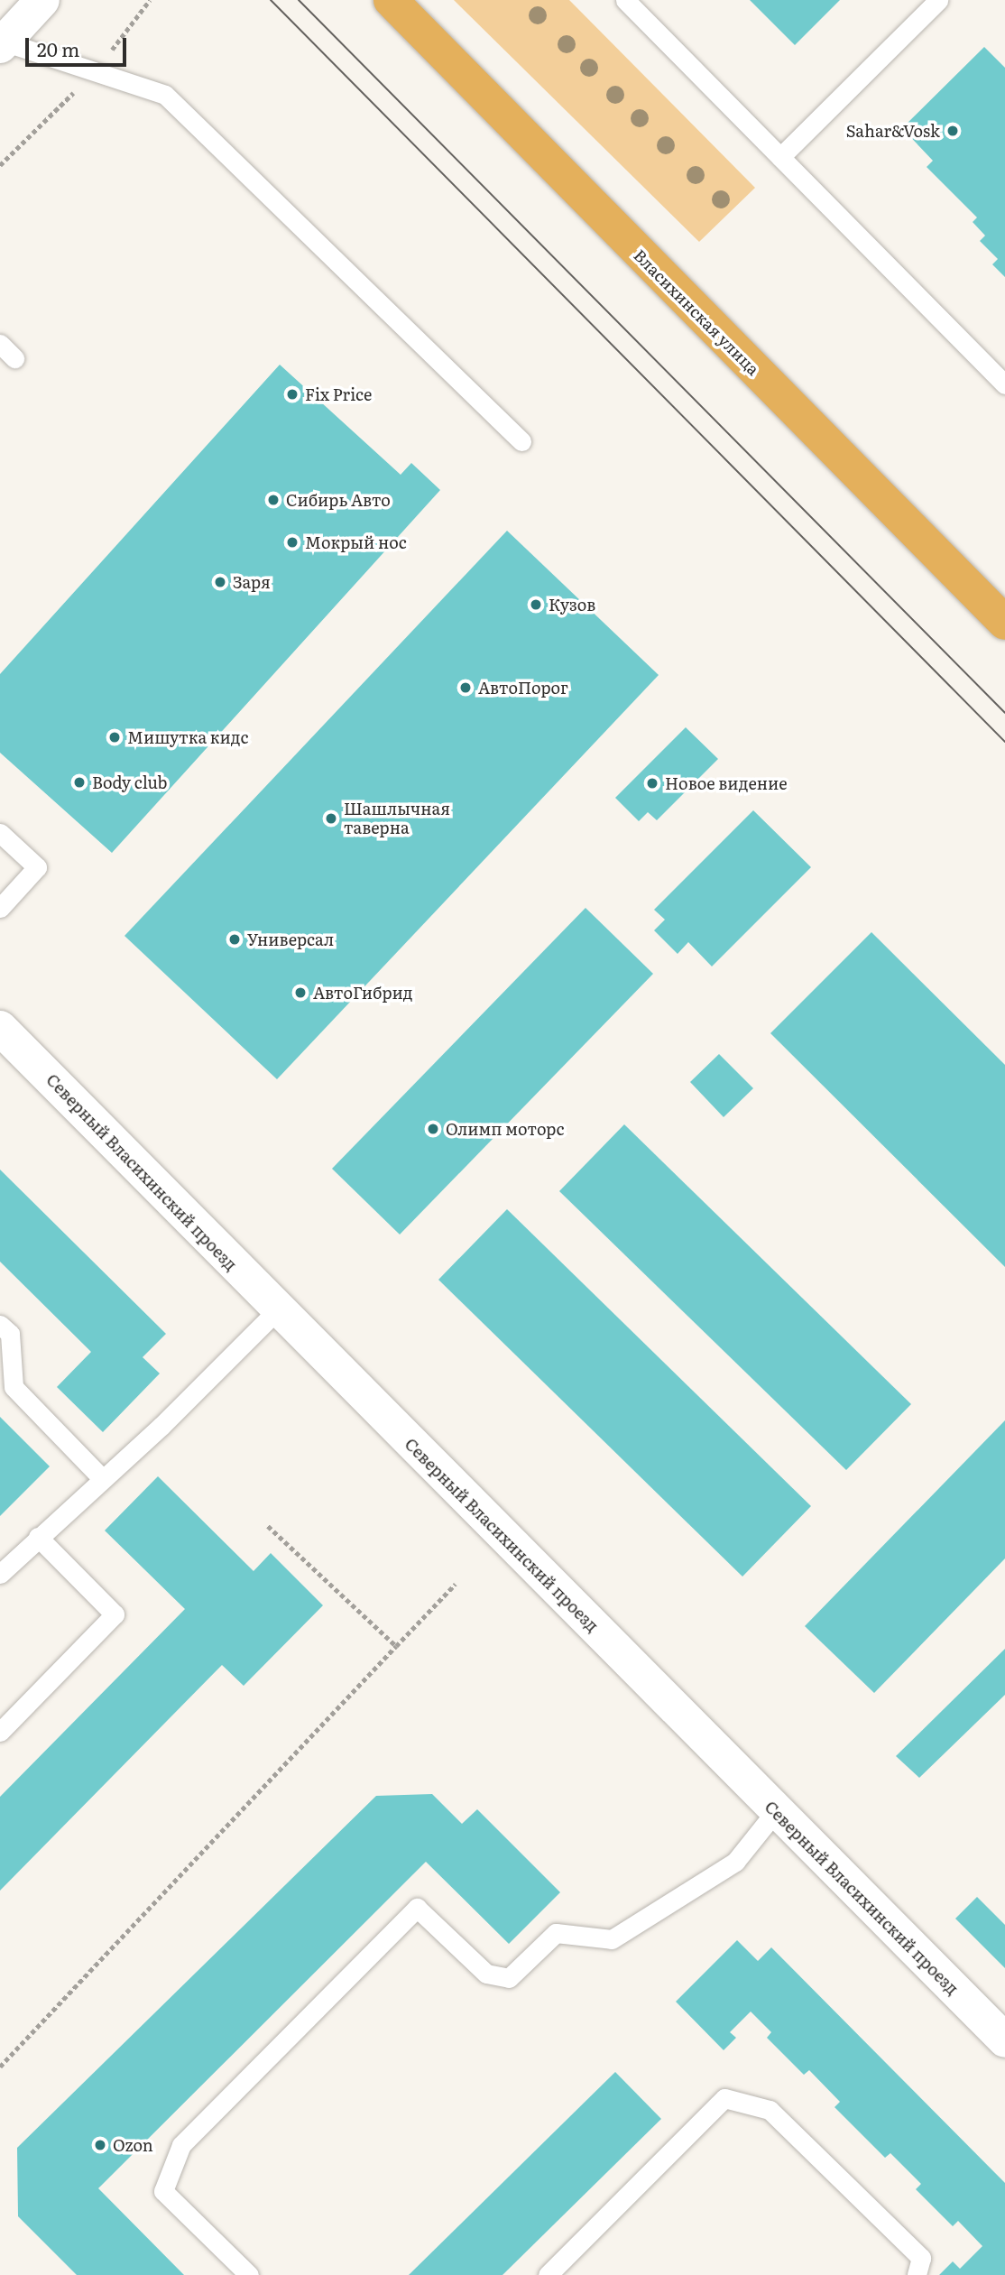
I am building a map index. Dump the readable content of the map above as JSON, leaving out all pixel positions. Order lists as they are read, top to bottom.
{
  "streets": {
    "highway": ["Власихинская улица"],
    "street": ["Северный Власихинский проезд"]
  },
  "places": [
    "Sahar&Vosk",
    "Fix Price",
    "Сибирь Авто",
    "Мокрый нос",
    "Заря",
    "Кузов",
    "АвтоПорог",
    "Мишутка кидс",
    "Body club",
    "Новое видение",
    "Шашлычная таверна",
    "Универсал",
    "АвтоГибрид",
    "Олимп моторс",
    "Ozon"
  ],
  "scale_bar": "20 m"
}
